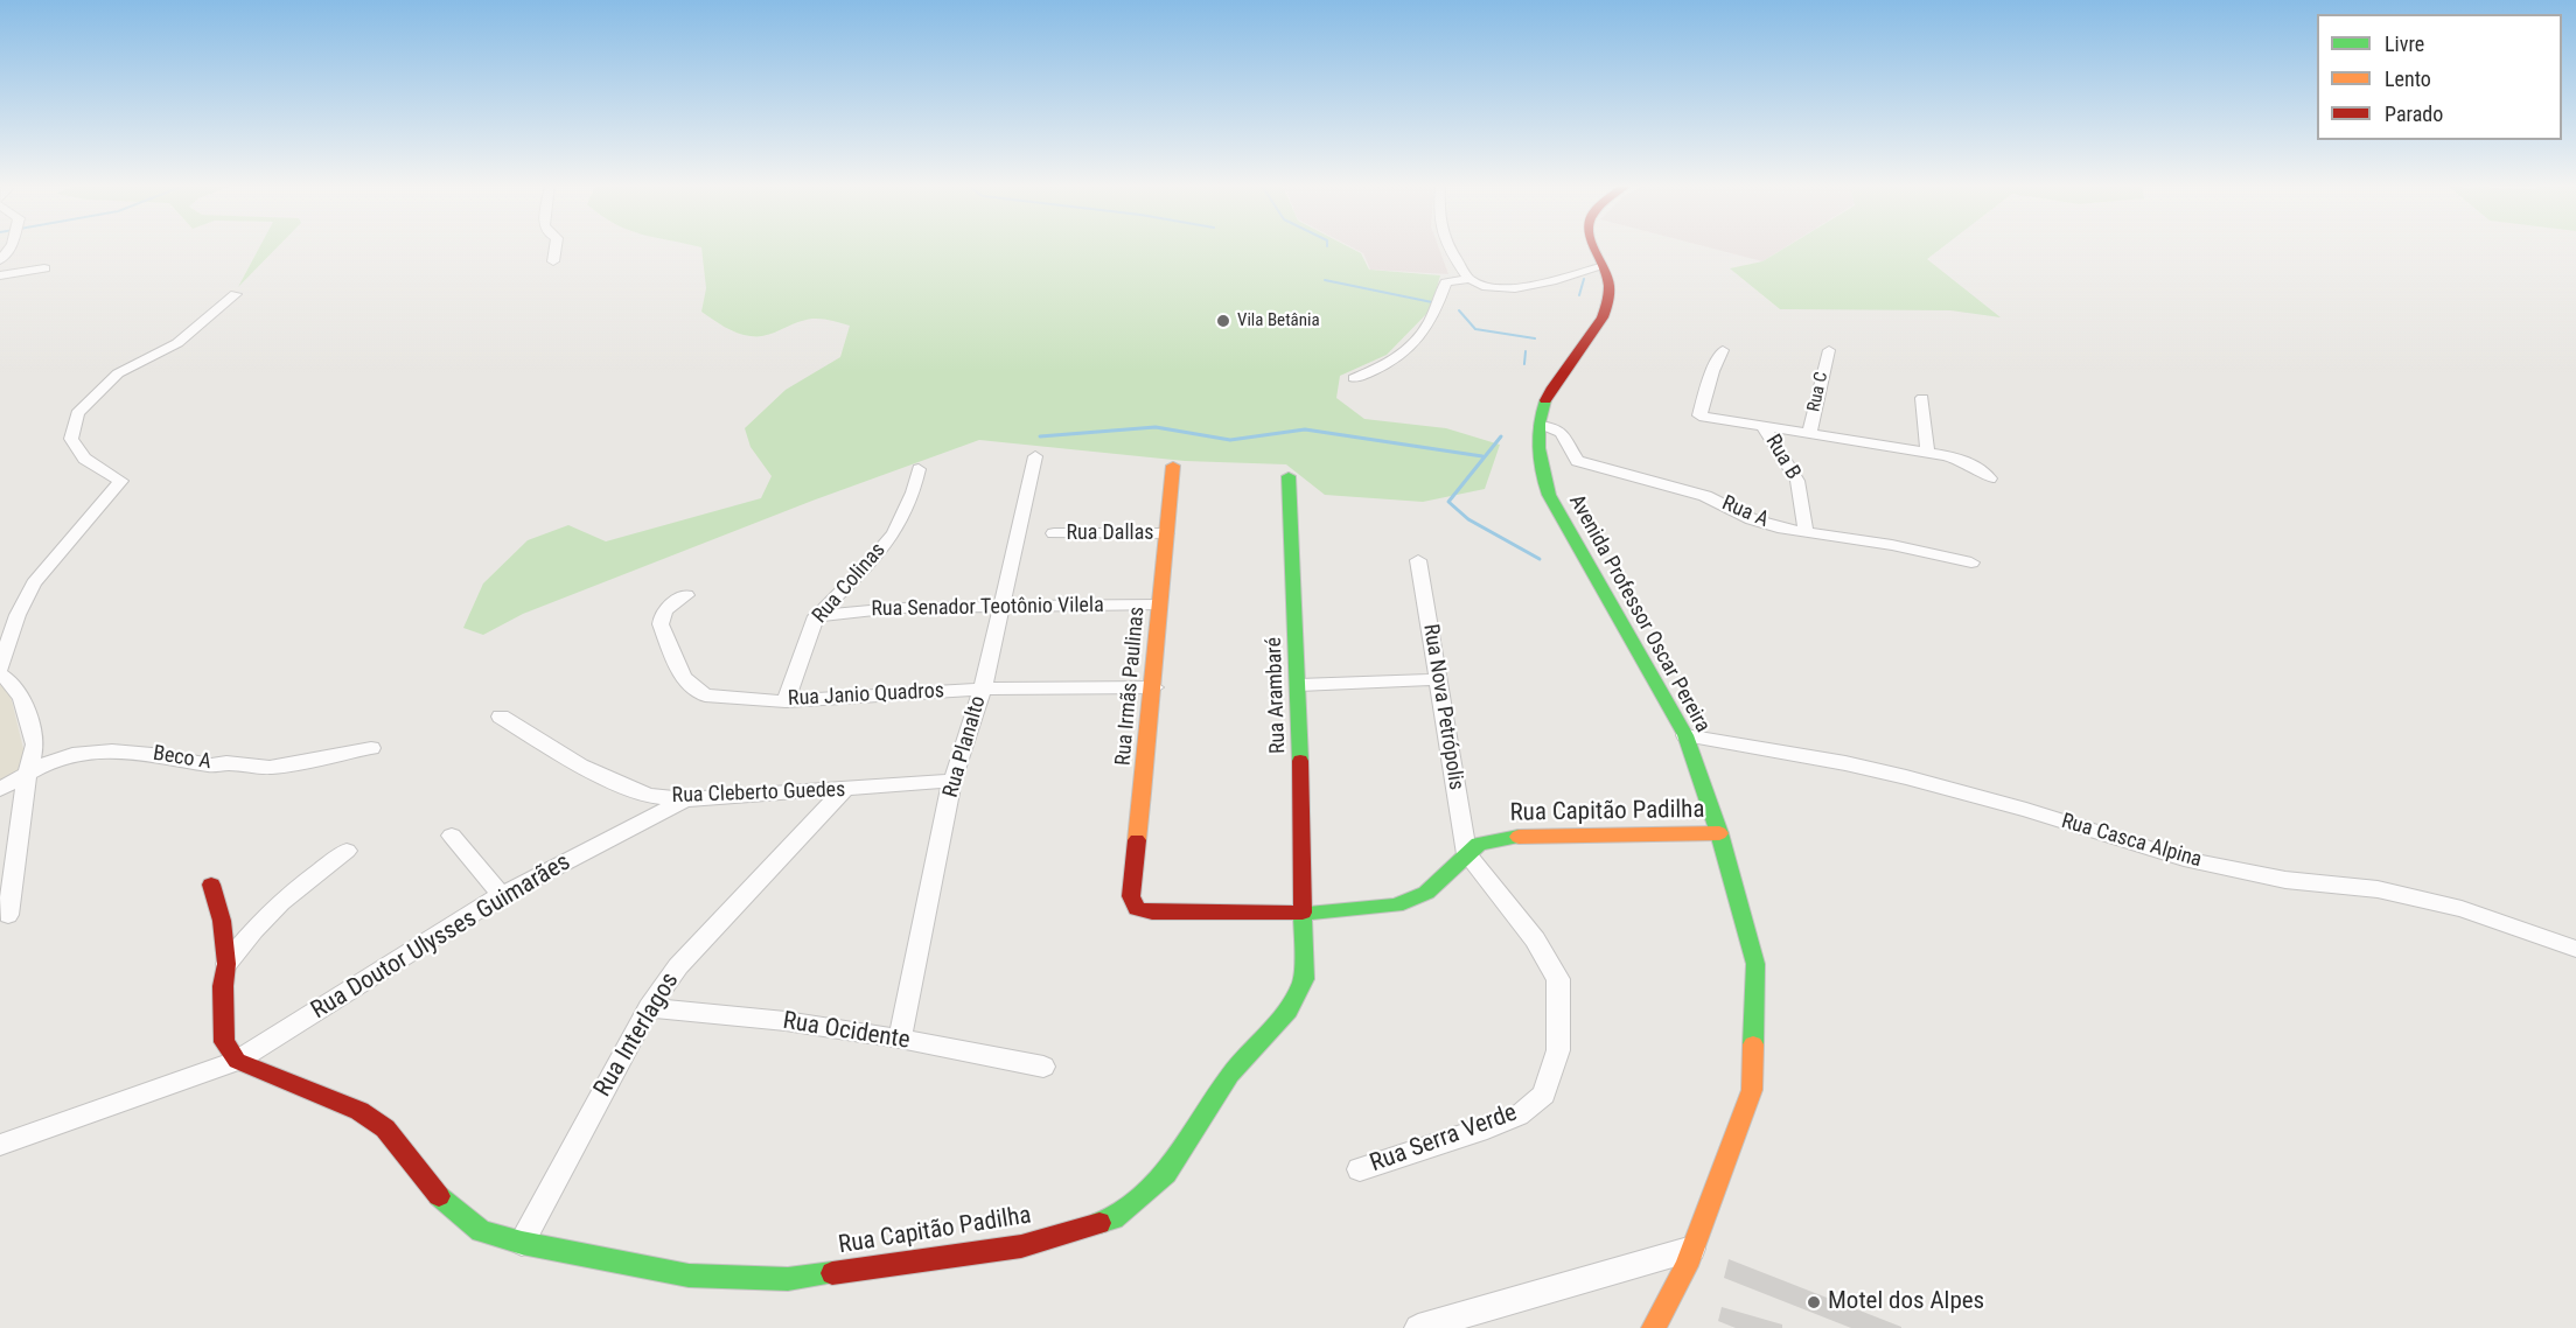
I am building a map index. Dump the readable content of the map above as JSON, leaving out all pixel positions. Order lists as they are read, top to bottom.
{
  "streets": {
    "street": [
      "Rua C",
      "Rua B",
      "Rua A",
      "Rua Dallas",
      "Rua Colinas",
      "Rua Senador Teotônio Vilela",
      "Avenida Professor Oscar Pereira",
      "Rua Irmãs Paulinas",
      "Rua Janio Quadros",
      "Rua Arambaré",
      "Rua Nova Petrópolis",
      "Rua Planalto",
      "Beco A",
      "Rua Cleberto Guedes",
      "Rua Capitão Padilha",
      "Rua Casca Alpina",
      "Rua Doutor Ulysses Guimarães",
      "Rua Ocidente",
      "Rua Interlagos",
      "Rua Serra Verde"
    ]
  },
  "crossings": [
    ["Rua B", "Rua A"],
    ["Rua A", "Avenida Professor Oscar Pereira"],
    ["Rua Dallas", "Rua Irmãs Paulinas"],
    ["Rua Colinas", "Rua Senador Teotônio Vilela"],
    ["Rua Colinas", "Rua Janio Quadros"],
    ["Rua Senador Teotônio Vilela", "Rua Irmãs Paulinas"],
    ["Rua Senador Teotônio Vilela", "Rua Planalto"],
    ["Avenida Professor Oscar Pereira", "Rua Capitão Padilha"],
    ["Avenida Professor Oscar Pereira", "Rua Casca Alpina"],
    ["Rua Irmãs Paulinas", "Rua Janio Quadros"],
    ["Rua Irmãs Paulinas", "Rua Arambaré"],
    ["Rua Irmãs Paulinas", "Rua Capitão Padilha"],
    ["Rua Janio Quadros", "Rua Planalto"],
    ["Rua Arambaré", "Rua Capitão Padilha"],
    ["Rua Nova Petrópolis", "Rua Capitão Padilha"],
    ["Rua Nova Petrópolis", "Rua Serra Verde"],
    ["Rua Planalto", "Rua Cleberto Guedes"],
    ["Rua Planalto", "Rua Ocidente"],
    ["Rua Cleberto Guedes", "Rua Doutor Ulysses Guimarães"],
    ["Rua Cleberto Guedes", "Rua Interlagos"],
    ["Rua Capitão Padilha", "Rua Doutor Ulysses Guimarães"],
    ["Rua Capitão Padilha", "Rua Interlagos"],
    ["Rua Capitão Padilha", "Rua Serra Verde"],
    ["Rua Ocidente", "Rua Interlagos"]
  ],
  "places": ["Vila Betânia", "Motel dos Alpes"],
  "legend": ["Livre", "Lento", "Parado"]
}
